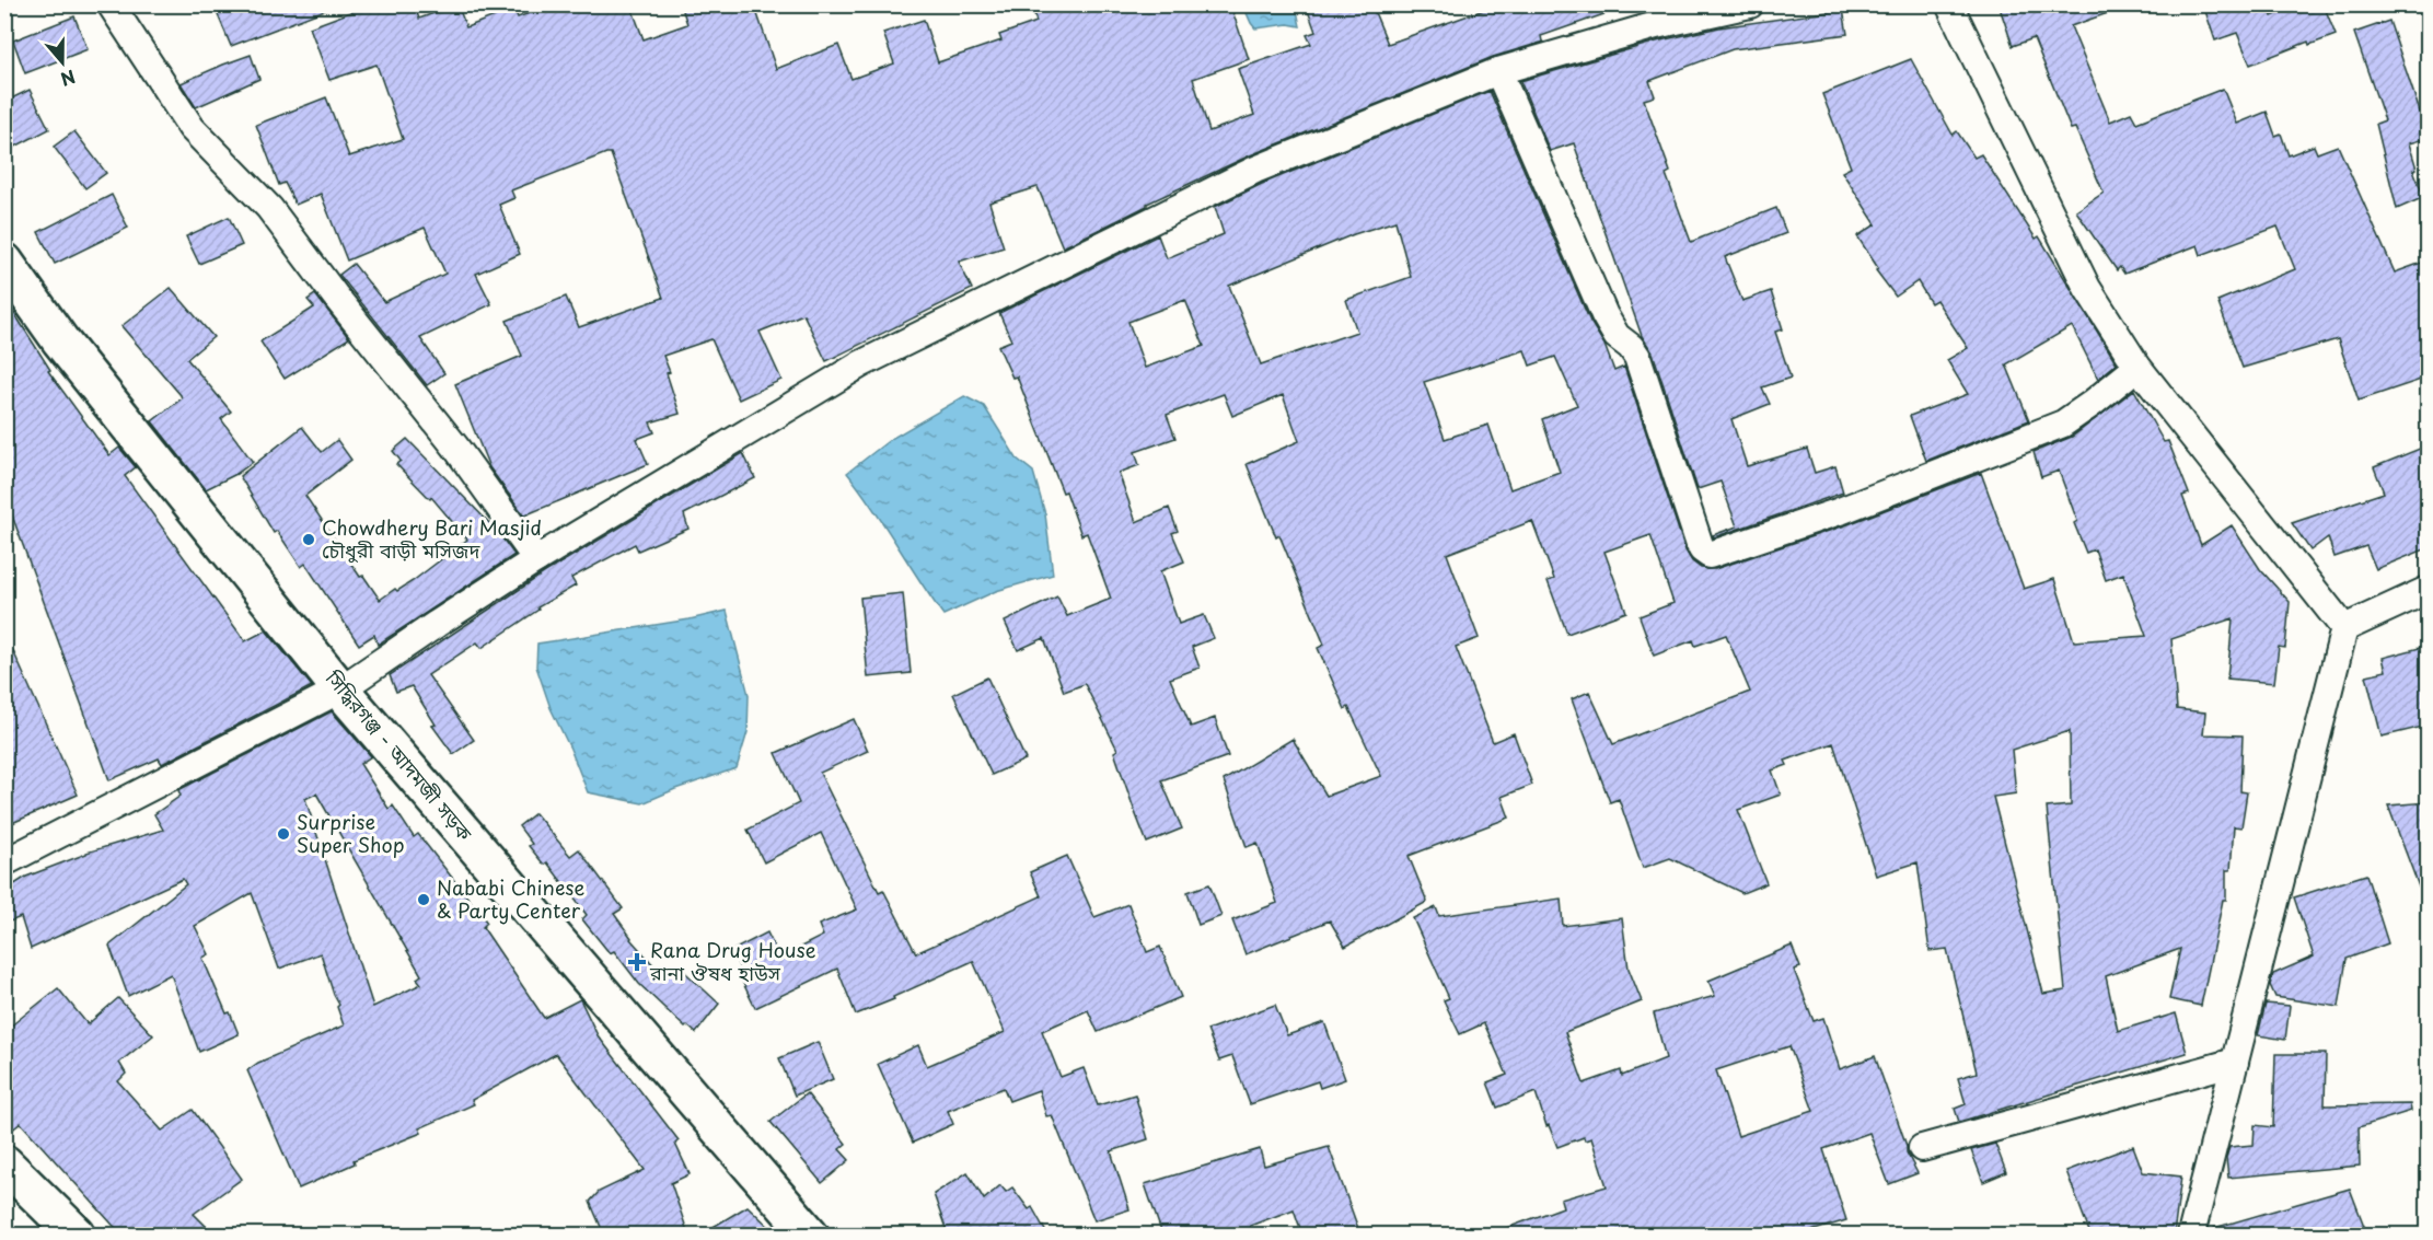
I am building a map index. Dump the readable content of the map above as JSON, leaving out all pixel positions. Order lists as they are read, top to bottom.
{
  "streets": {
    "main road": ["সিদ্ধিরগঞ্জ - আদমজী সড়ক"]
  },
  "places": {
    "other": ["Chowdhery Bari Masjid চৌধুরী বাড়ী মসিজদ", "Surprise Super Shop", "Nababi Chinese & Party Center"],
    "health": ["Rana Drug House রানা ঔষধ হাউস"]
  },
  "north": "bottom"
}
